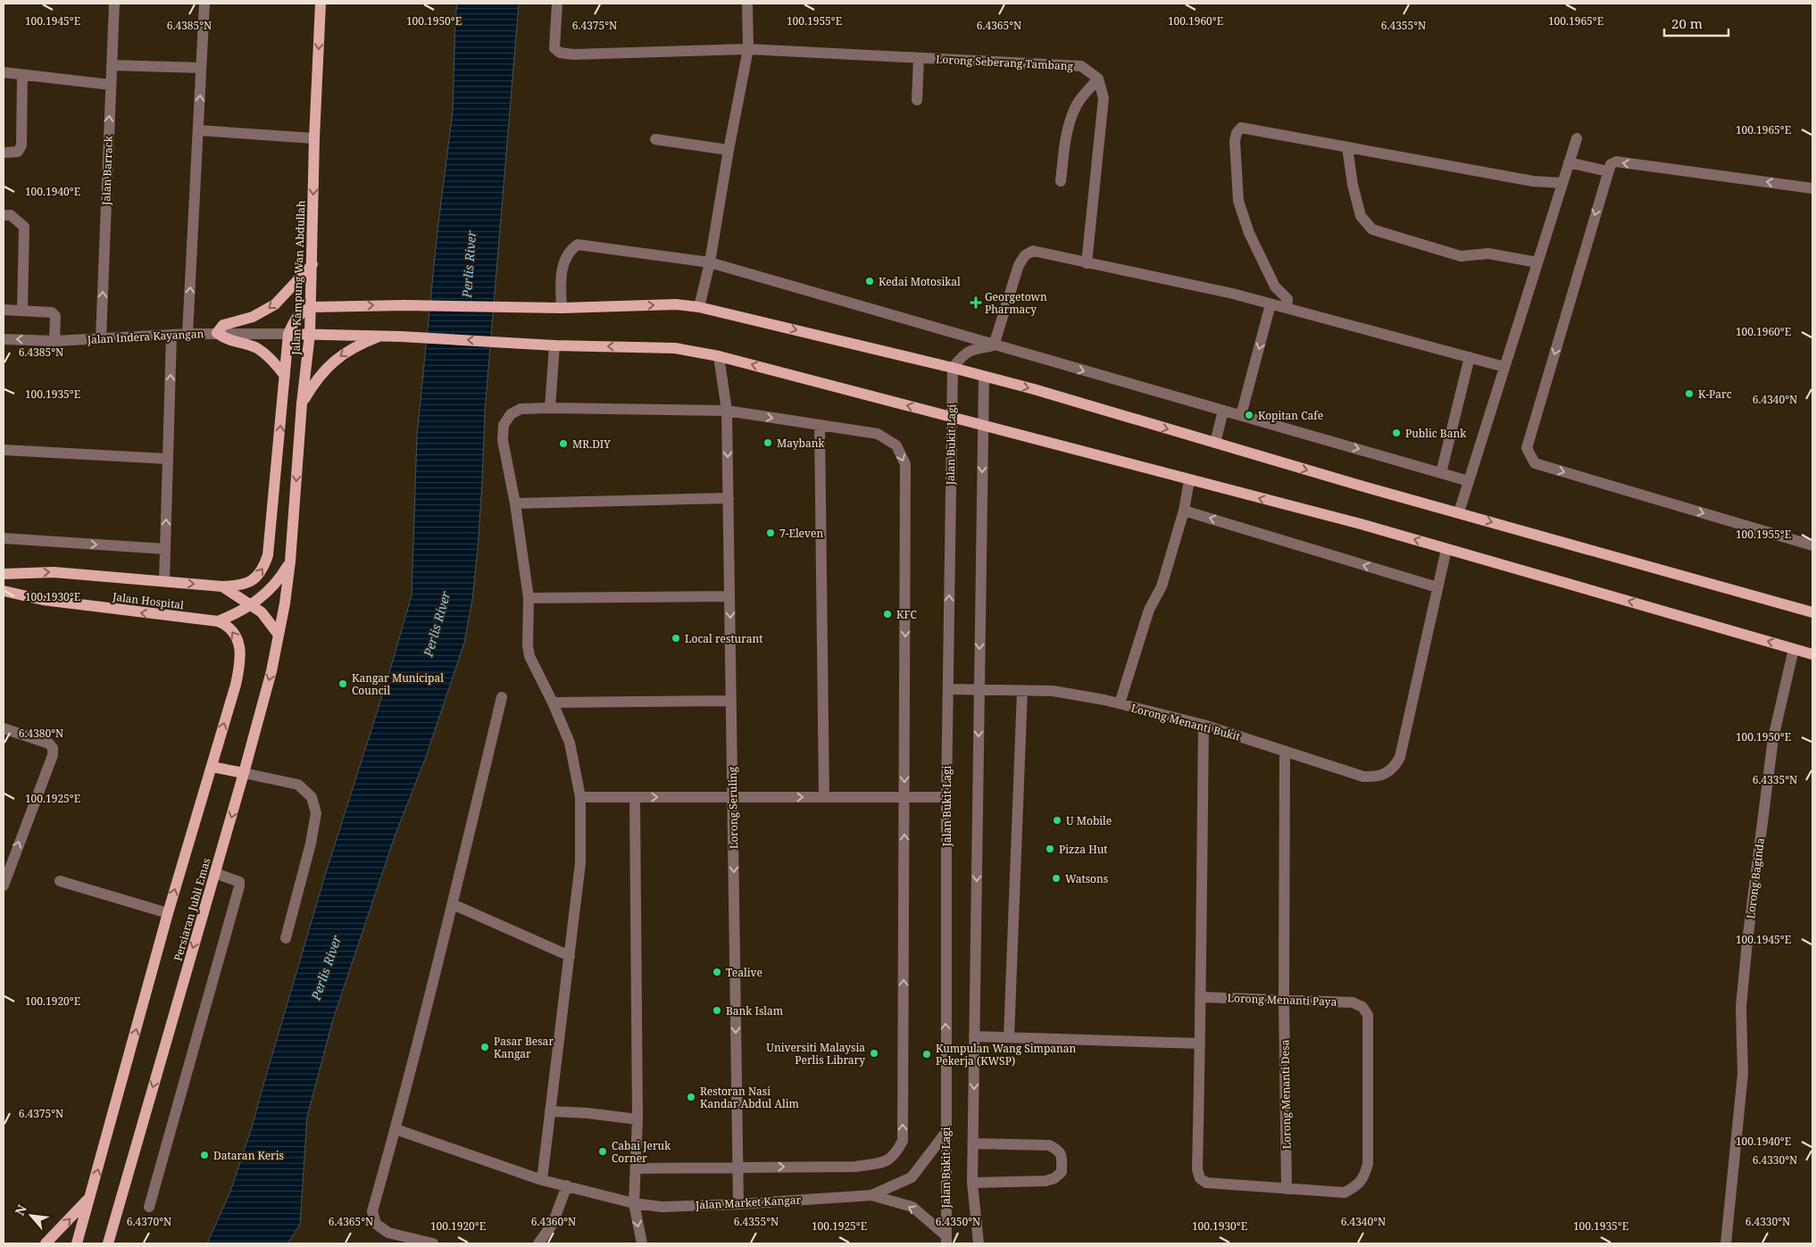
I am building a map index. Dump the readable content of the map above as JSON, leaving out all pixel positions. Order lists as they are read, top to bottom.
{
  "streets": {
    "main road": ["Jalan Kampung Wan Abdullah", "Jalan Hospital", "Persiaran Jubli Emas"],
    "street": [
      "Lorong Seberang Tambang",
      "Jalan Barrack",
      "Jalan Indera Kayangan",
      "Jalan Bukit Lagi",
      "Lorong Menanti Bukit",
      "Lorong Seruling",
      "Lorong Baginda",
      "Lorong Menanti Paya",
      "Lorong Menanti Desa",
      "Jalan Market Kangar"
    ]
  },
  "crossings": [
    ["Jalan Barrack", "Jalan Indera Kayangan"],
    ["Jalan Kampung Wan Abdullah", "Persiaran Jubli Emas"],
    ["Jalan Bukit Lagi", "Lorong Menanti Bukit"],
    ["Jalan Bukit Lagi", "Jalan Market Kangar"],
    ["Jalan Hospital", "Persiaran Jubli Emas"],
    ["Lorong Menanti Bukit", "Lorong Menanti Desa"],
    ["Lorong Seruling", "Jalan Market Kangar"],
    ["Lorong Menanti Paya", "Lorong Menanti Desa"]
  ],
  "one_way": ["Jalan Kampung Wan Abdullah"],
  "water": ["Perlis River"],
  "places": {
    "other": [
      "Kedai Motosikal",
      "K-Parc",
      "Kopitan Cafe",
      "Public Bank",
      "Maybank",
      "MR.DIY",
      "7-Eleven",
      "KFC",
      "Local resturant",
      "Kangar Municipal Council",
      "U Mobile",
      "Pizza Hut",
      "Watsons",
      "Tealive",
      "Bank Islam",
      "Pasar Besar Kangar",
      "Universiti Malaysia Perlis Library",
      "Kumpulan Wang Simpanan Pekerja (KWSP)",
      "Restoran Nasi Kandar Abdul Alim",
      "Cabai Jeruk Corner",
      "Dataran Keris"
    ],
    "health": ["Georgetown Pharmacy"]
  },
  "scale_bar": "20 m",
  "north": "top left",
  "coordinates": [
    "100.1945°E",
    "100.1950°E",
    "100.1955°E",
    "100.1960°E",
    "100.1965°E",
    "6.4385°N",
    "6.4375°N",
    "6.4365°N",
    "6.4355°N",
    "100.1940°E",
    "100.1935°E",
    "6.4340°N",
    "100.1930°E",
    "6.4380°N",
    "6.4335°N",
    "100.1925°E",
    "100.1920°E",
    "6.4330°N",
    "6.4370°N",
    "6.4360°N",
    "6.4350°N"
  ]
}
